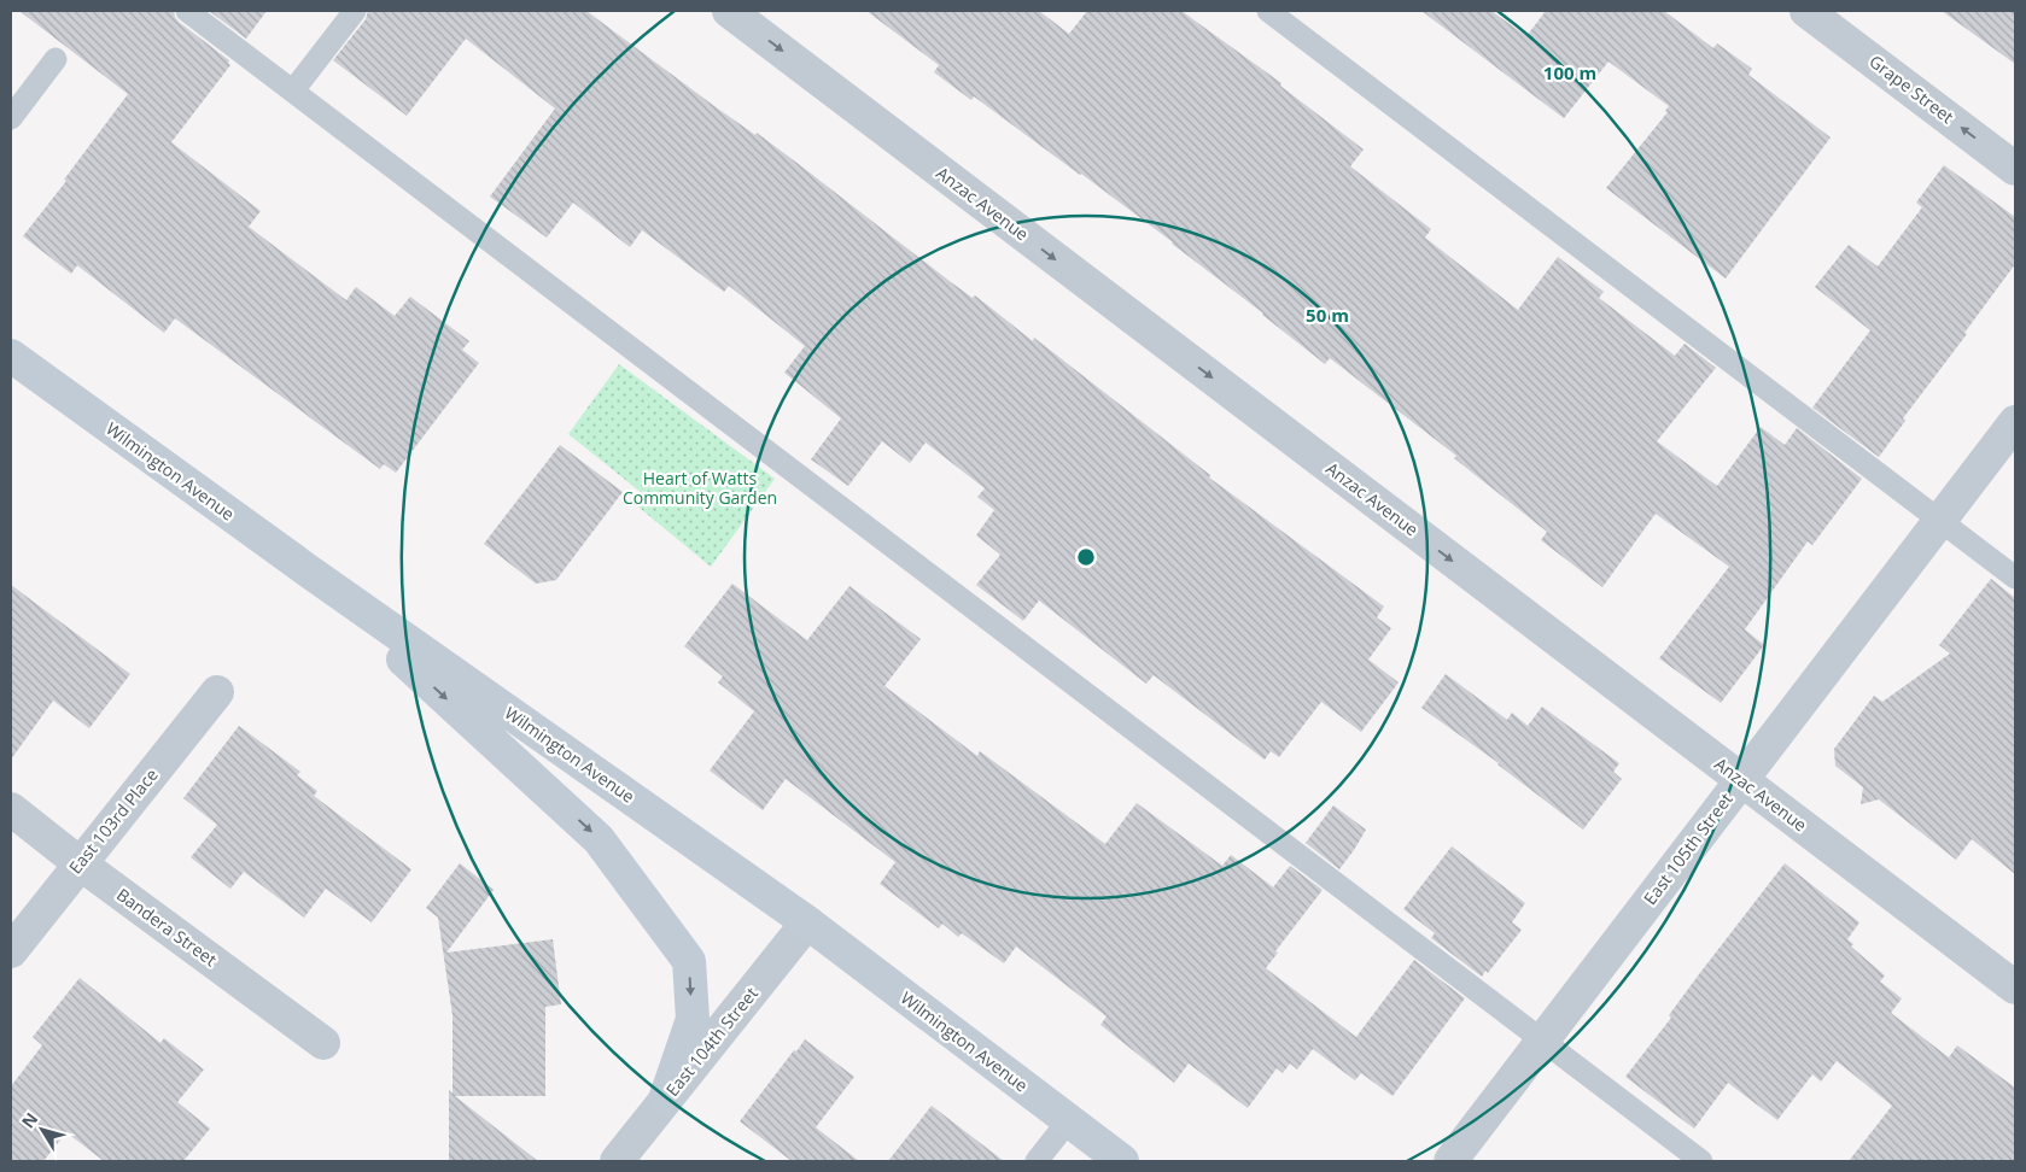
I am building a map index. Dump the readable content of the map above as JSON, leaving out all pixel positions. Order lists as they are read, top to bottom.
{
  "streets": {
    "main road": ["Wilmington Avenue"],
    "street": [
      "Grape Street",
      "Anzac Avenue",
      "East 103rd Place",
      "East 105th Street",
      "Bandera Street",
      "East 104th Street"
    ]
  },
  "crossings": [
    ["Anzac Avenue", "East 105th Street"],
    ["Wilmington Avenue", "East 104th Street"],
    ["East 103rd Place", "Bandera Street"]
  ],
  "one_way": ["Grape Street", "Anzac Avenue"],
  "parks": ["Heart of Watts Community Garden"],
  "north": "top left",
  "rings": ["100 m", "50 m"]
}
